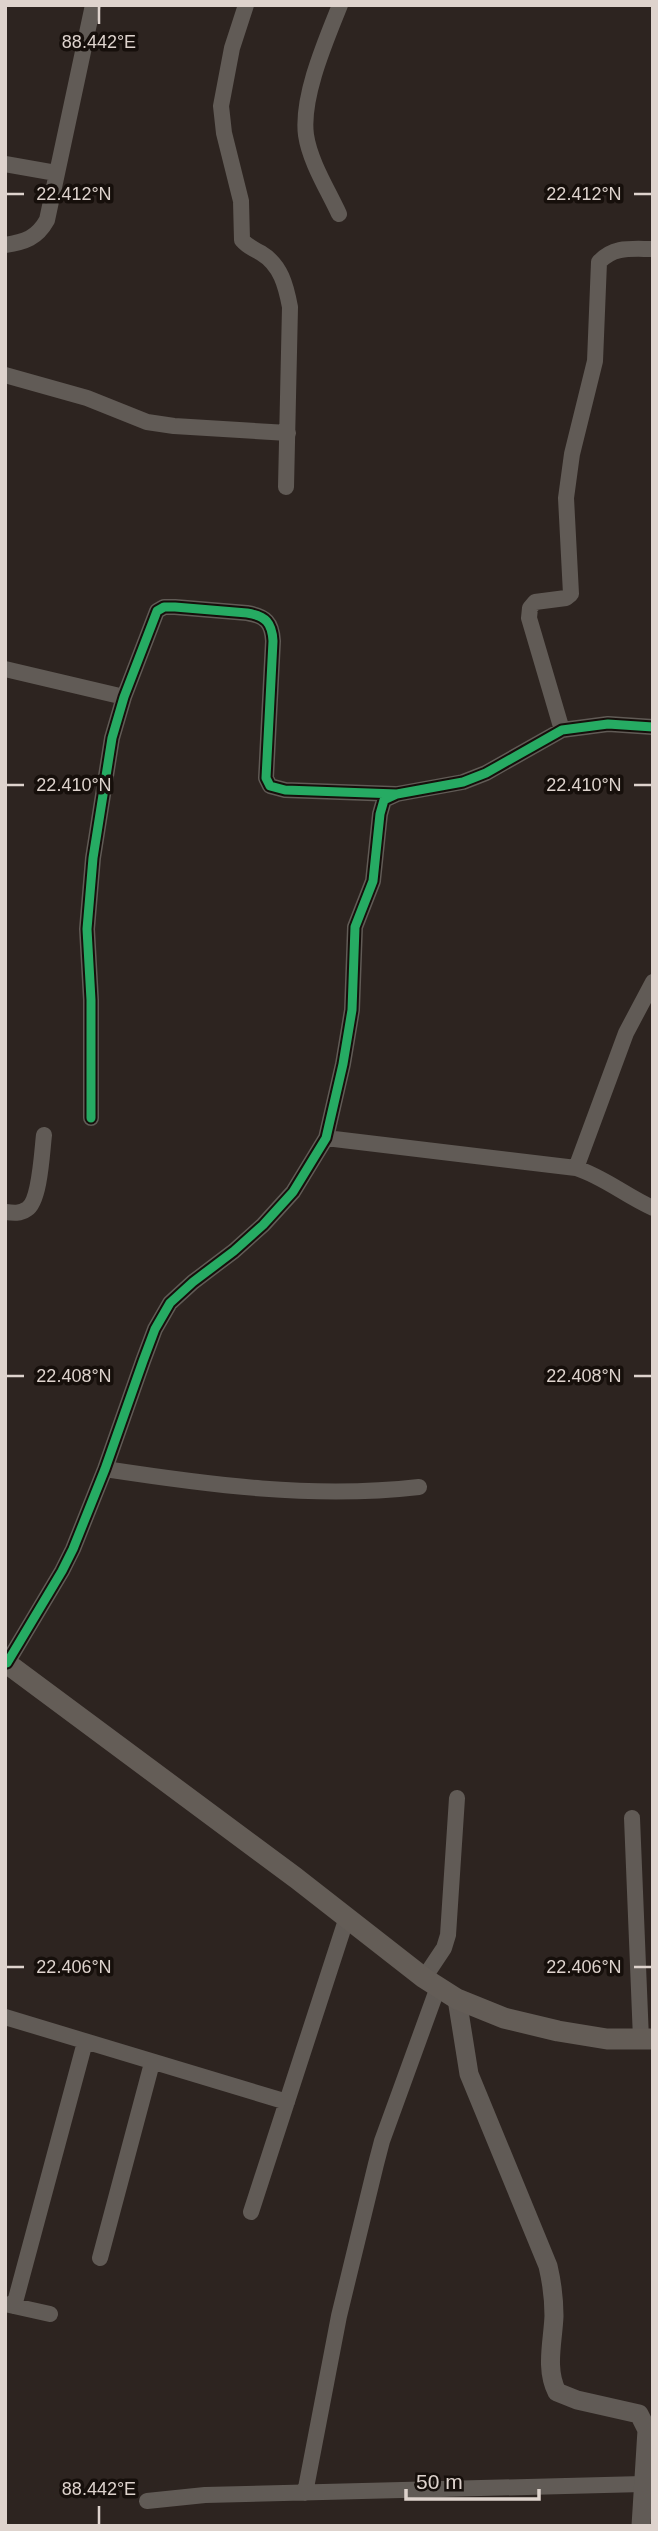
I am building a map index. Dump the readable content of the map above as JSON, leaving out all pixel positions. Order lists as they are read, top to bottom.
{
  "scale_bar": "50 m",
  "coordinates": [
    "88.442°E",
    "22.412°N",
    "22.410°N",
    "22.408°N",
    "22.406°N"
  ]
}
